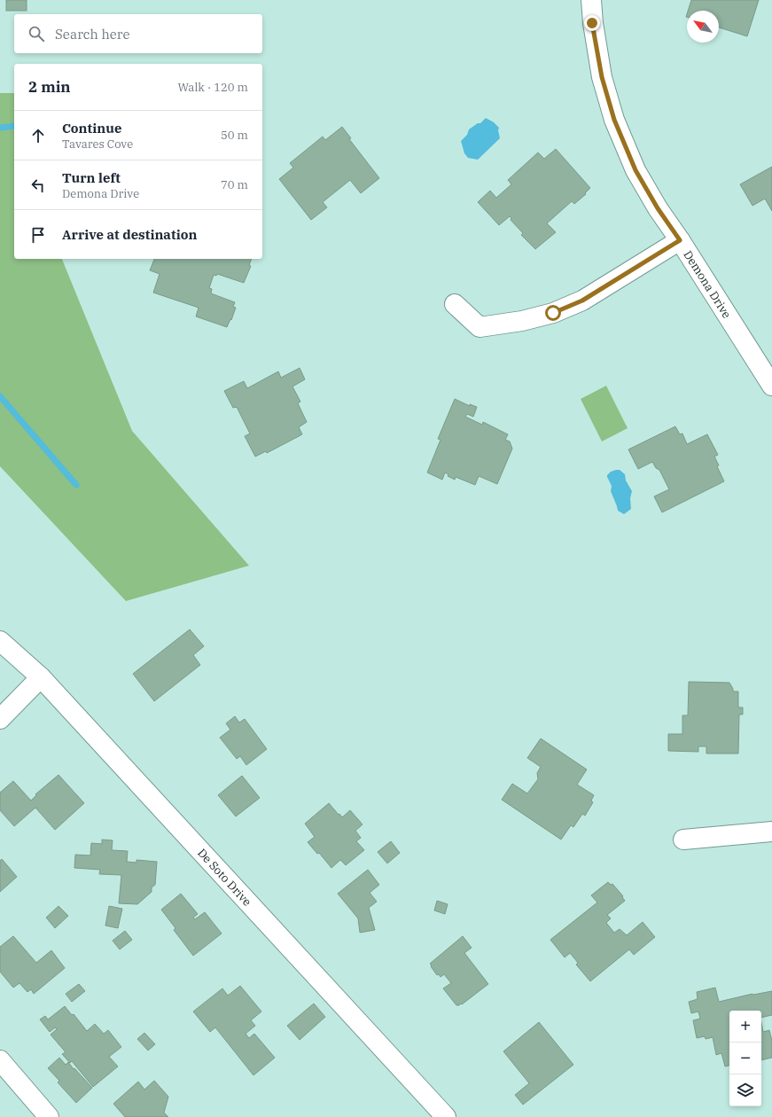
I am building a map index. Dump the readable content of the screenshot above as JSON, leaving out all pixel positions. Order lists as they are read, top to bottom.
{
  "streets": {
    "street": ["Demona Drive", "De Soto Drive"]
  },
  "north": "top left",
  "page": {
    "search": "Search here",
    "heading": ["2 min", "Walk · 120 m"],
    "list": [
      ["Continue", "Tavares Cove", "50 m"],
      ["Turn left", "Demona Drive", "70 m"],
      "Arrive at destination"
    ],
    "map_buttons": ["+", "−"]
  }
}
